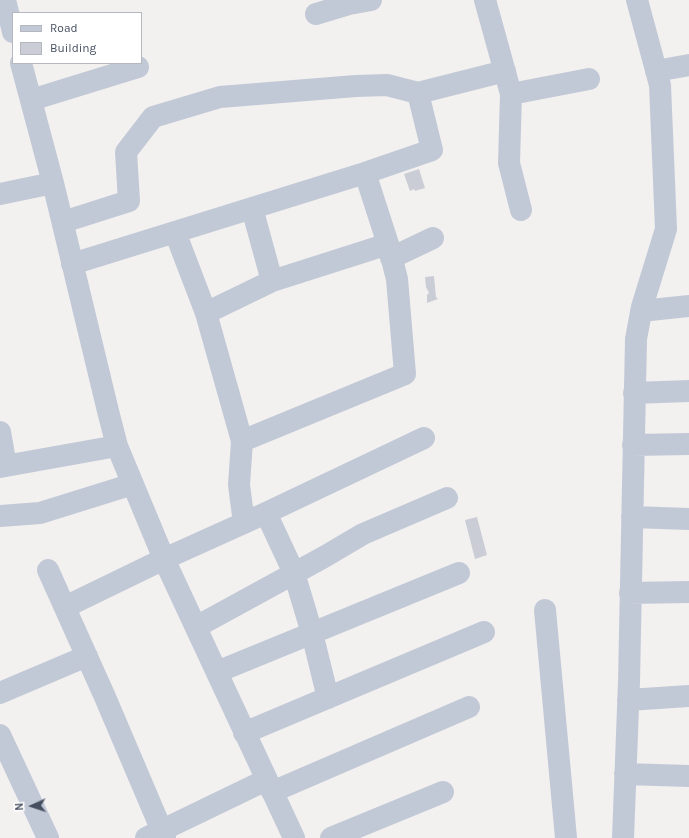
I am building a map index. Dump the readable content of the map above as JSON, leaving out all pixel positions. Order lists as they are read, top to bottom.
{
  "legend": ["Road", "Building"],
  "north": "left"
}
